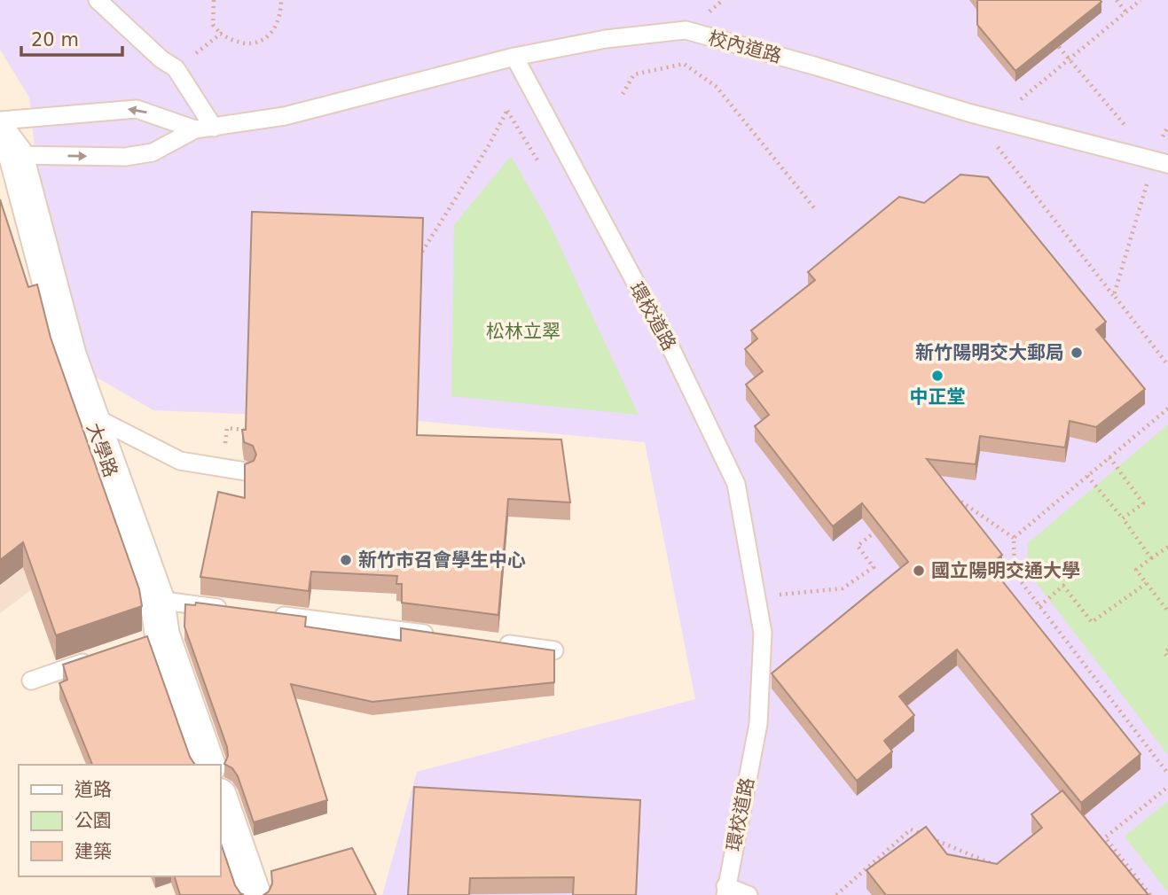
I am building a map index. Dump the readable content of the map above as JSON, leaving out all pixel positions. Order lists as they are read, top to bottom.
{
  "streets": {
    "street": ["大學路"],
    "lane": ["校內道路", "環校道路"]
  },
  "crossings": [
    ["校內道路", "環校道路"]
  ],
  "parks": ["松林立翠"],
  "places": [
    "新竹陽明交大郵局",
    "中正堂",
    "新竹市召會學生中心",
    "國立陽明交通大學"
  ],
  "legend": ["道路", "公園", "建築"],
  "scale_bar": "20 m"
}
